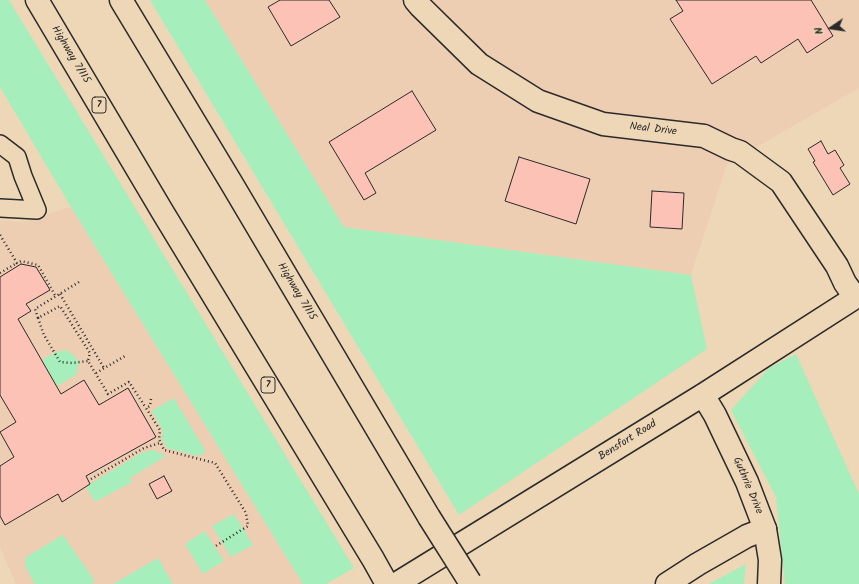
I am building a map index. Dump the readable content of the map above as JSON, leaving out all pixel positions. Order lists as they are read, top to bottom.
{
  "streets": {
    "main road": [
      "Highway 7/115",
      "7",
      "Neal Drive",
      "Bensfort Road",
      "Guthrie Drive"
    ]
  },
  "crossings": [
    ["Neal Drive", "Bensfort Road"],
    ["Bensfort Road", "Guthrie Drive"]
  ],
  "north": "left"
}
